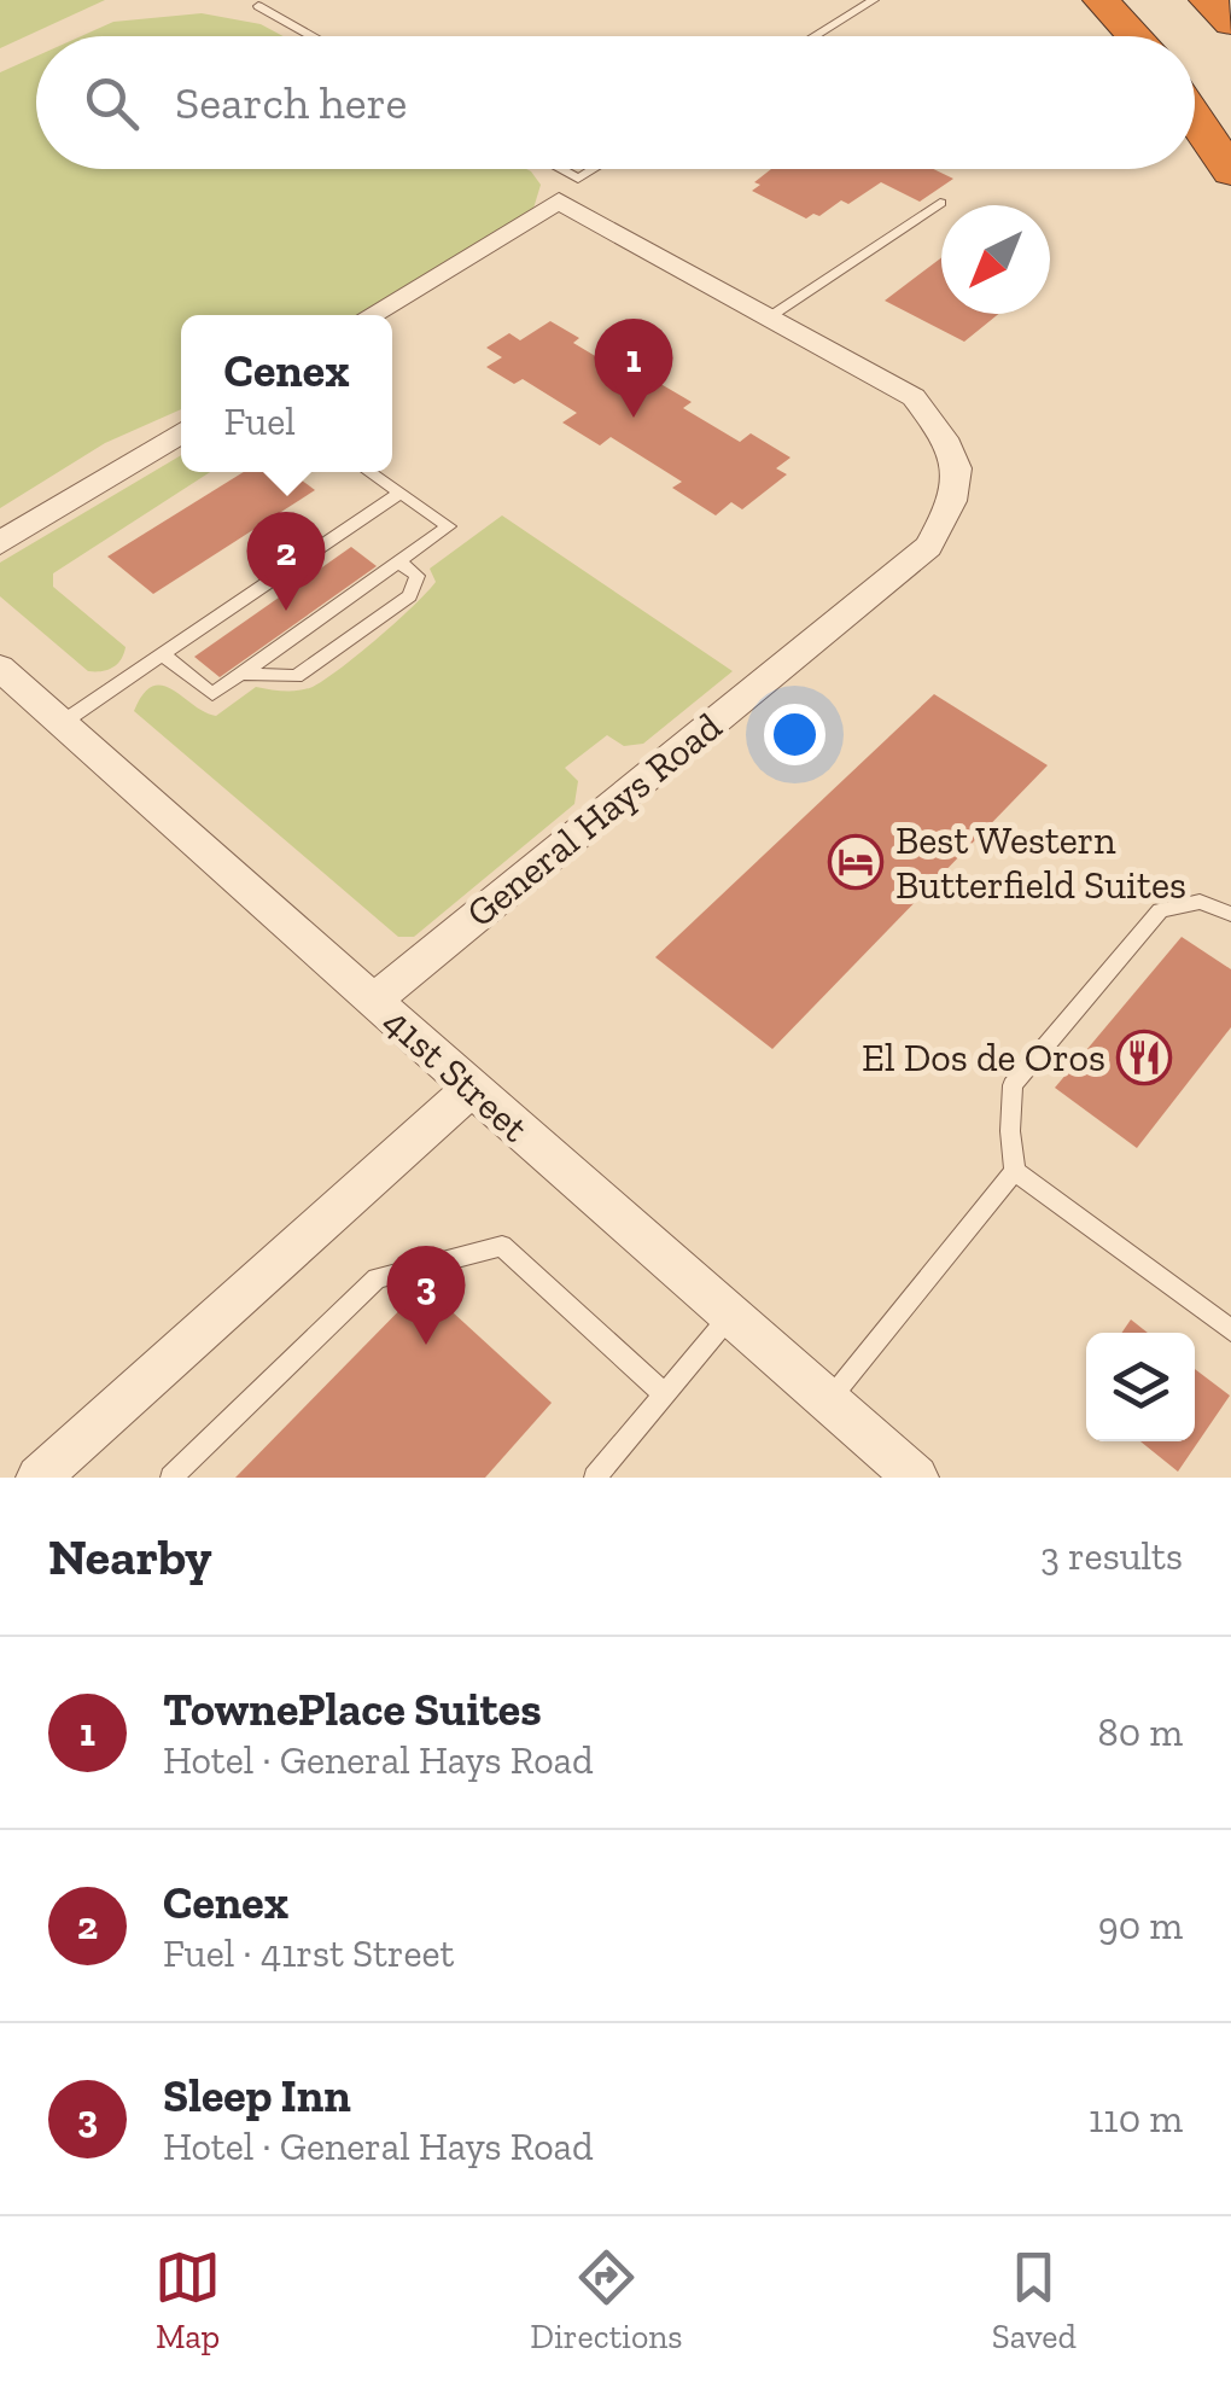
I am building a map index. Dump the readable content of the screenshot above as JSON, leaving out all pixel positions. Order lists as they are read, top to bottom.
{
  "streets": {
    "street": ["General Hays Road", "41st Street"]
  },
  "crossings": [
    ["General Hays Road", "41st Street"]
  ],
  "places": {
    "hotel": ["Best Western Butterfield Suites"],
    "restaurant": ["El Dos de Oros"]
  },
  "north": "bottom left",
  "page": {
    "search": "Search here",
    "popup": ["Cenex", "Fuel"],
    "pins": ["1", "2", "3"],
    "heading": ["Nearby", "3 results"],
    "list": [
      {
        "mark": "1",
        "name": "TownePlace Suites",
        "note": "Hotel · General Hays Road",
        "value": "80 m"
      },
      {
        "mark": "2",
        "name": "Cenex",
        "note": "Fuel · 41rst Street",
        "value": "90 m"
      },
      {
        "mark": "3",
        "name": "Sleep Inn",
        "note": "Hotel · General Hays Road",
        "value": "110 m"
      }
    ],
    "nav": ["Map", "Directions", "Saved"]
  }
}
